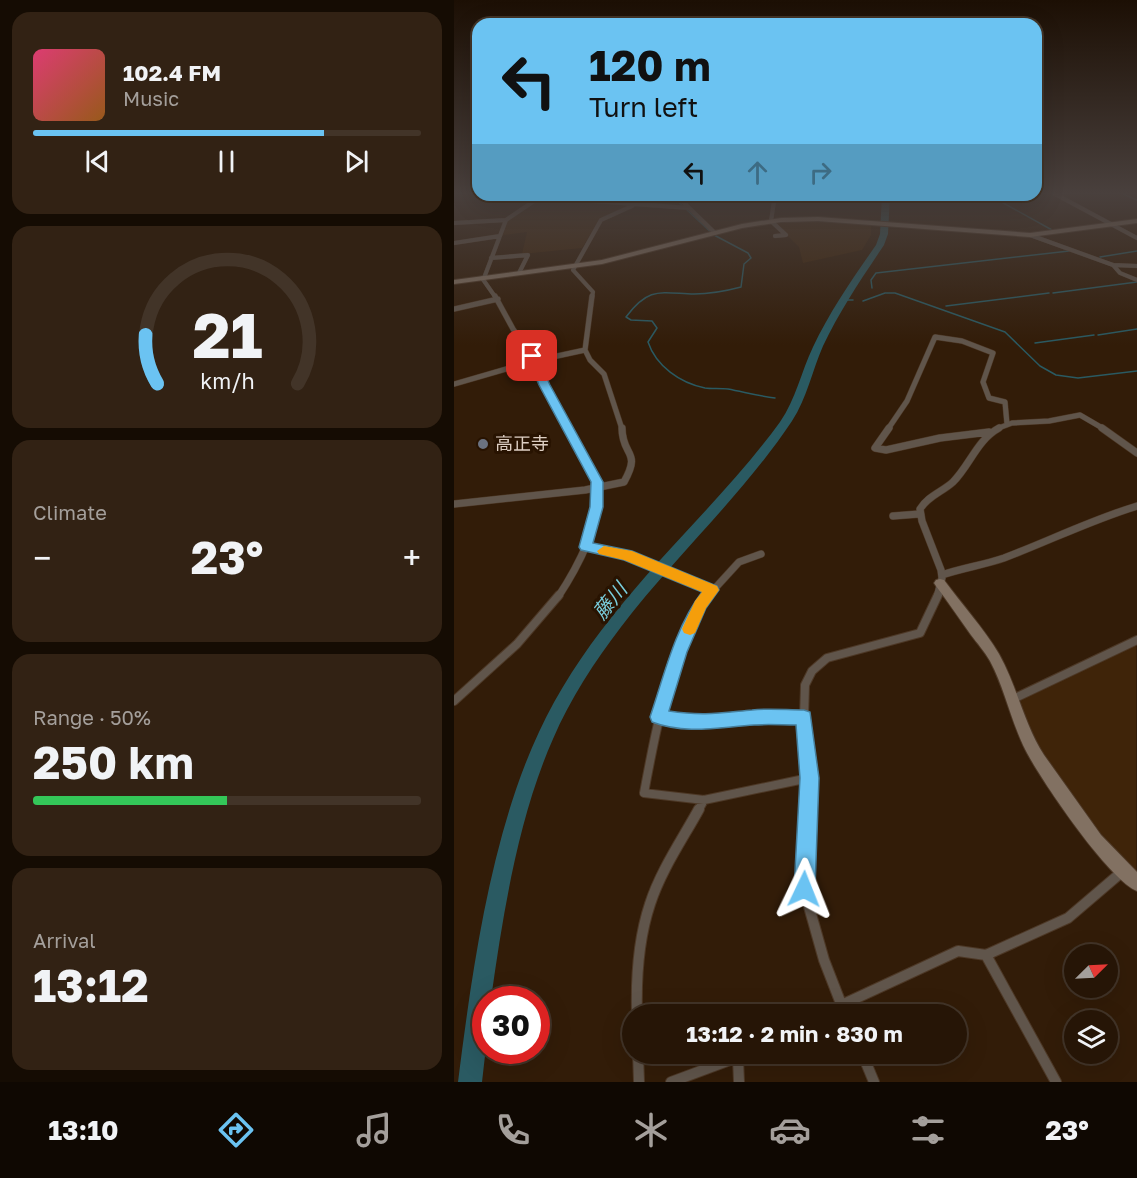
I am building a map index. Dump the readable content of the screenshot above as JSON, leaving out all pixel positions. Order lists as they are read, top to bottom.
{
  "water": ["藤川"],
  "places": ["高正寺"],
  "north": "top right",
  "page": {
    "turn": ["120 m", "Turn left"],
    "song": ["102.4 FM", "Music"],
    "tile": [
      "Climate",
      ["Range · 50%", "250 km"],
      ["Arrival", "13:12"]
    ],
    "heat": ["−", "23°", "+"],
    "limit": "30",
    "trip": "13:12 · 2 min · 830 m",
    "tabs": ["13:10", "23°"],
    "gauge": ["21", "km/h"]
  }
}
